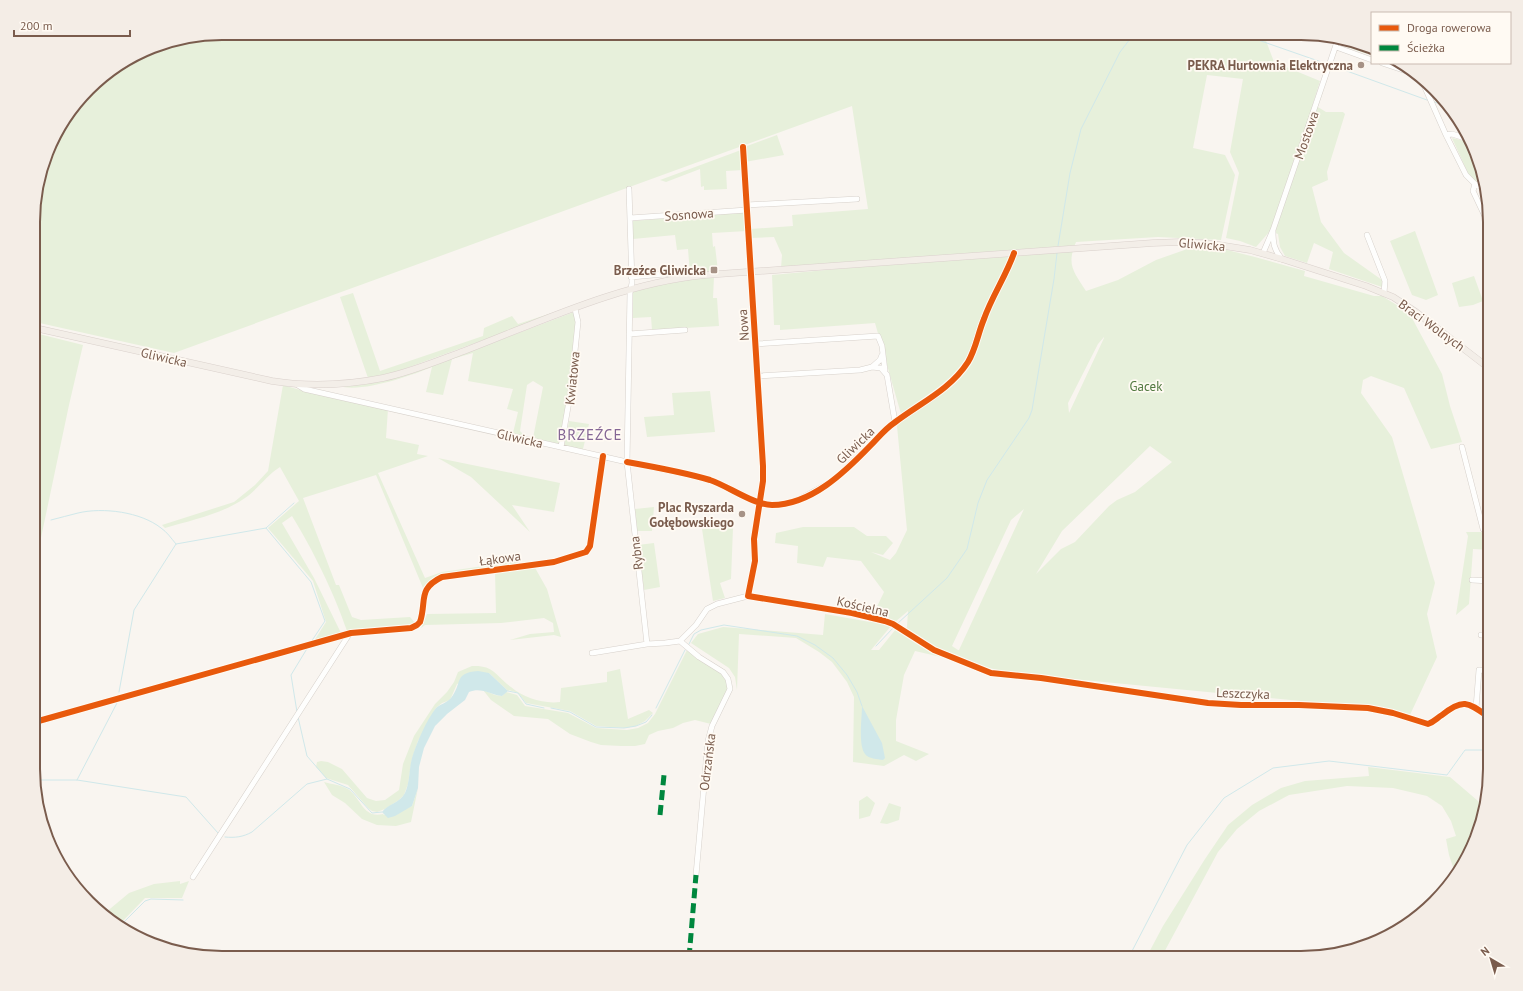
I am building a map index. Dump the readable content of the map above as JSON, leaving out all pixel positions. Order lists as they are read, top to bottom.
{
  "streets": {
    "main road": ["Gliwicka", "Braci Wolnych"],
    "street": [
      "Mostowa",
      "Sosnowa",
      "Nowa",
      "Kwiatowa",
      "Rybna",
      "Łąkowa",
      "Kościelna",
      "Leszczyka",
      "Odrzańska"
    ]
  },
  "crossings": [
    ["Mostowa", "Gliwicka"],
    ["Sosnowa", "Nowa"],
    ["Sosnowa", "Rybna"],
    ["Gliwicka", "Nowa"],
    ["Gliwicka", "Braci Wolnych"],
    ["Gliwicka", "Kwiatowa"],
    ["Gliwicka", "Rybna"],
    ["Gliwicka", "Łąkowa"],
    ["Nowa", "Kościelna"],
    ["Kościelna", "Leszczyka"]
  ],
  "districts": ["BRZEŹCE"],
  "parks": ["Gacek"],
  "places": {
    "other": ["PEKRA Hurtownia Elektryczna", "Plac Ryszarda Gołębowskiego"],
    "transit": ["Brzeźce Gliwicka"]
  },
  "legend": ["Droga rowerowa", "Ścieżka"],
  "scale_bar": "200 m",
  "north": "top left"
}
